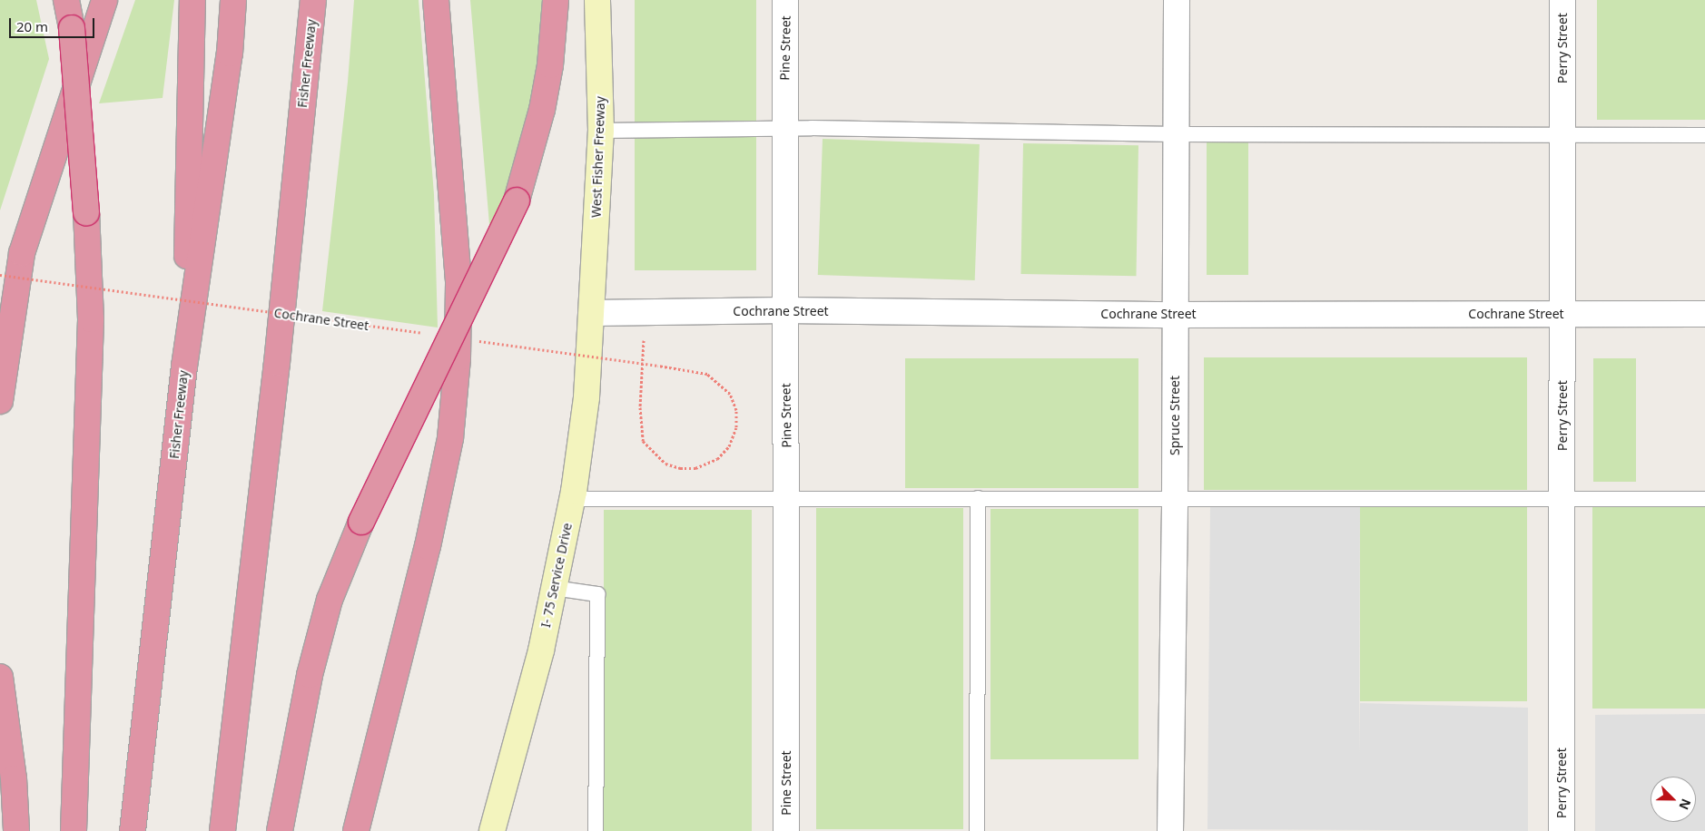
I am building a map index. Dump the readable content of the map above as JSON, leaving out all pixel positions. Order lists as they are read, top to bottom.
{
  "streets": {
    "highway": ["Fisher Freeway"],
    "street": [
      "Pine Street",
      "Perry Street",
      "West Fisher Freeway",
      "Cochrane Street",
      "Spruce Street",
      "I- 75 Service Drive"
    ]
  },
  "crossings": [
    ["Pine Street", "Cochrane Street"],
    ["Perry Street", "Cochrane Street"],
    ["West Fisher Freeway", "Cochrane Street"],
    ["West Fisher Freeway", "I- 75 Service Drive"],
    ["Cochrane Street", "Spruce Street"],
    ["Cochrane Street", "I- 75 Service Drive"]
  ],
  "scale_bar": "20 m",
  "north": "bottom right"
}
